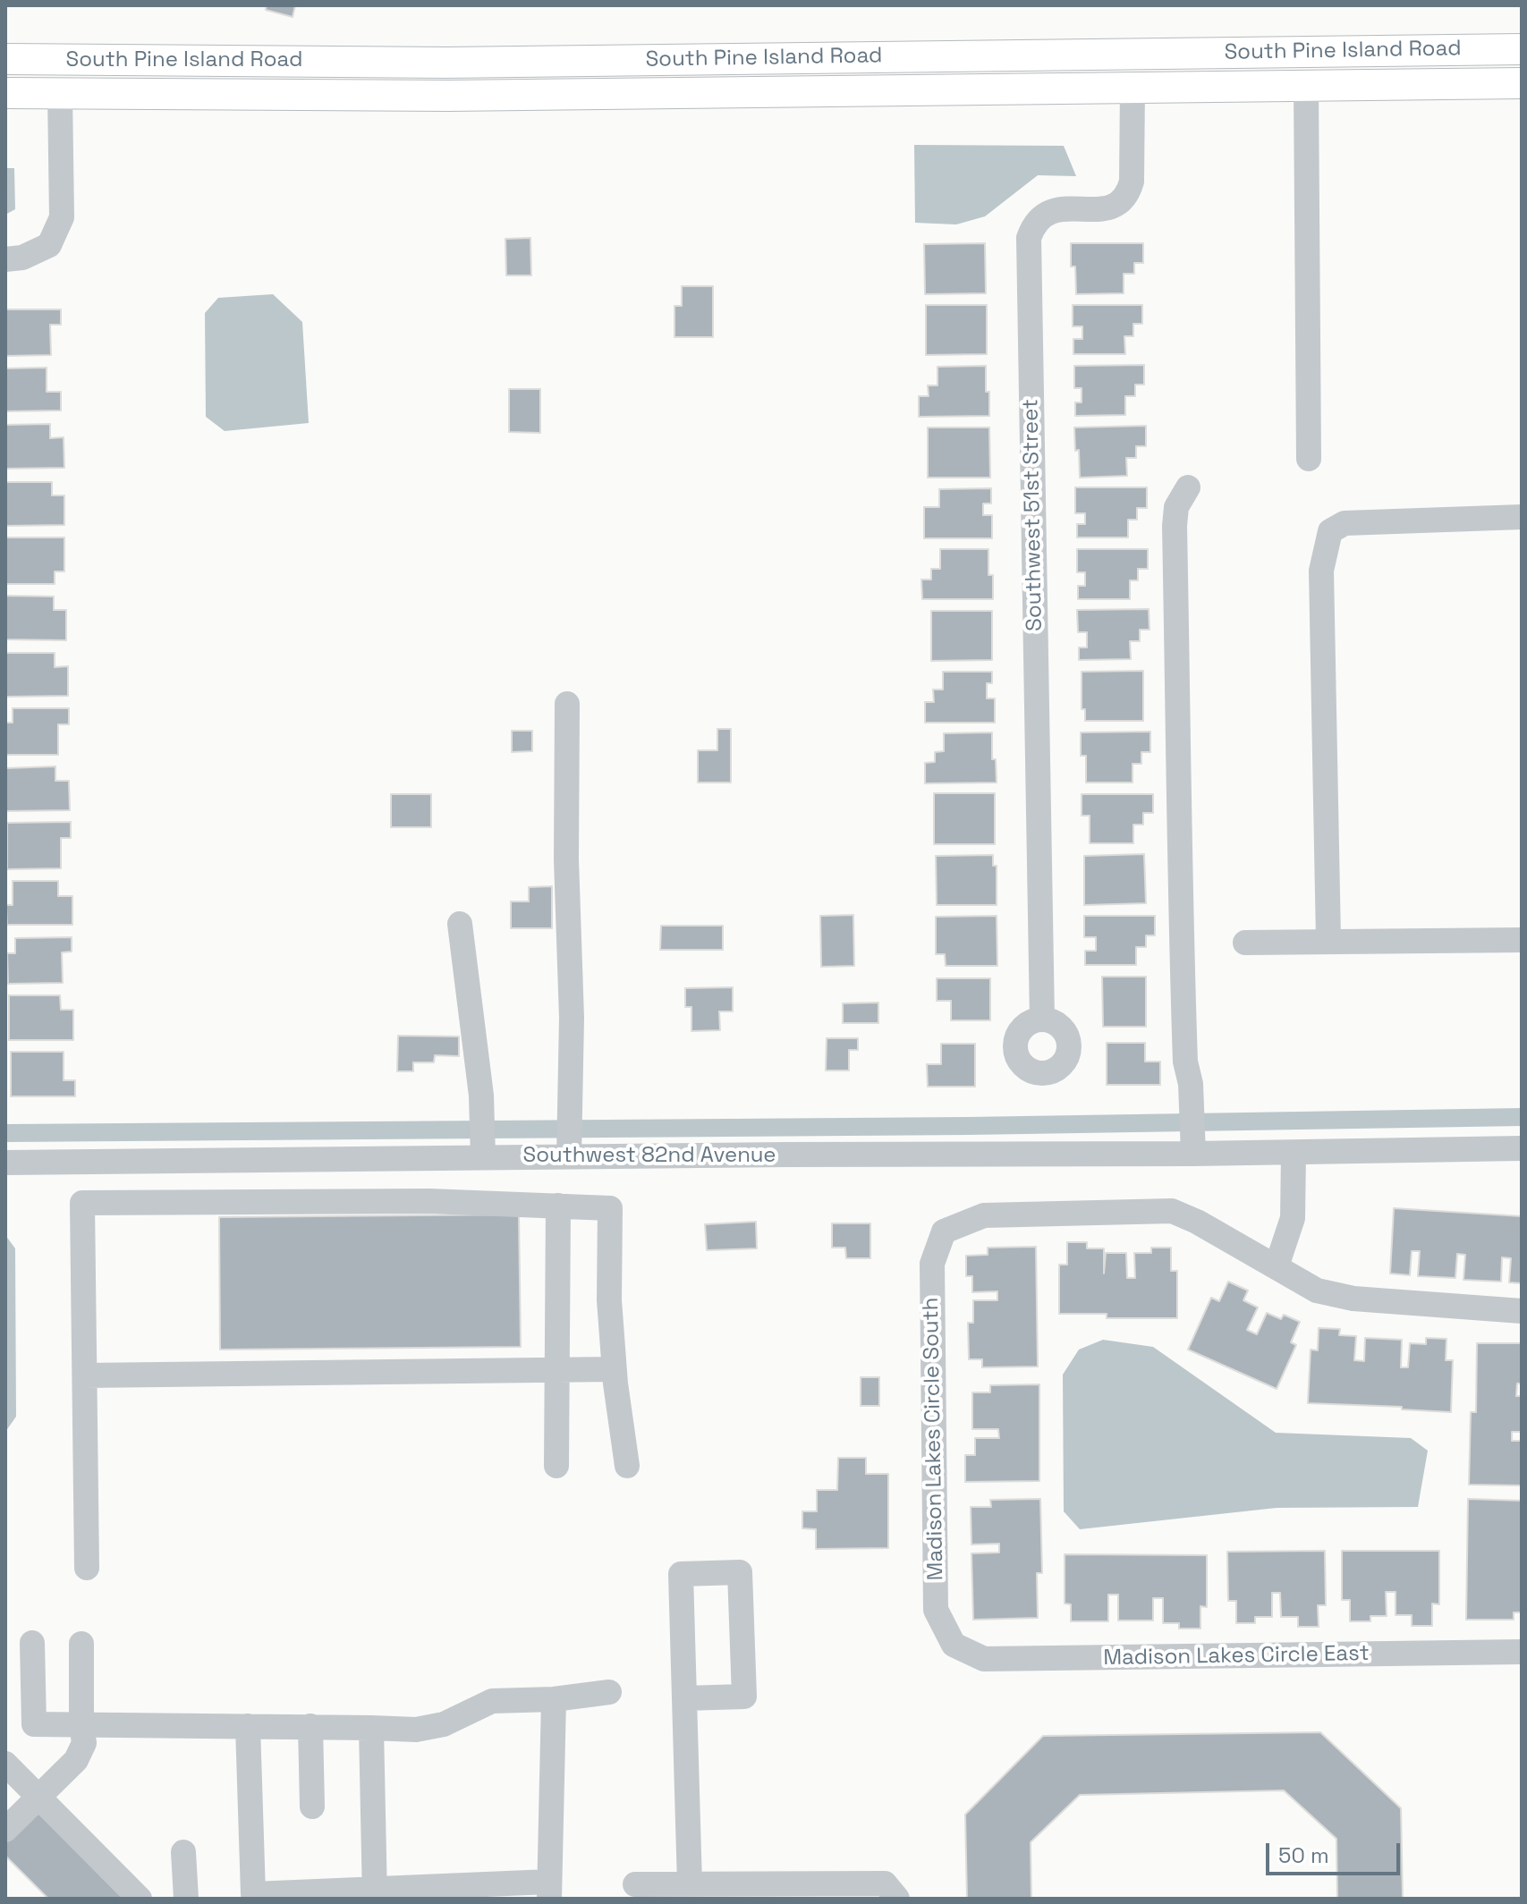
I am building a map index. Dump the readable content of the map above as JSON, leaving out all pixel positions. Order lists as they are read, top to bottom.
{
  "streets": {
    "main road": ["South Pine Island Road"],
    "street": [
      "Southwest 51st Street",
      "Southwest 82nd Avenue",
      "Madison Lakes Circle South",
      "Madison Lakes Circle East"
    ]
  },
  "crossings": [
    ["South Pine Island Road", "Southwest 51st Street"],
    ["Madison Lakes Circle South", "Madison Lakes Circle East"]
  ],
  "scale_bar": "50 m"
}
